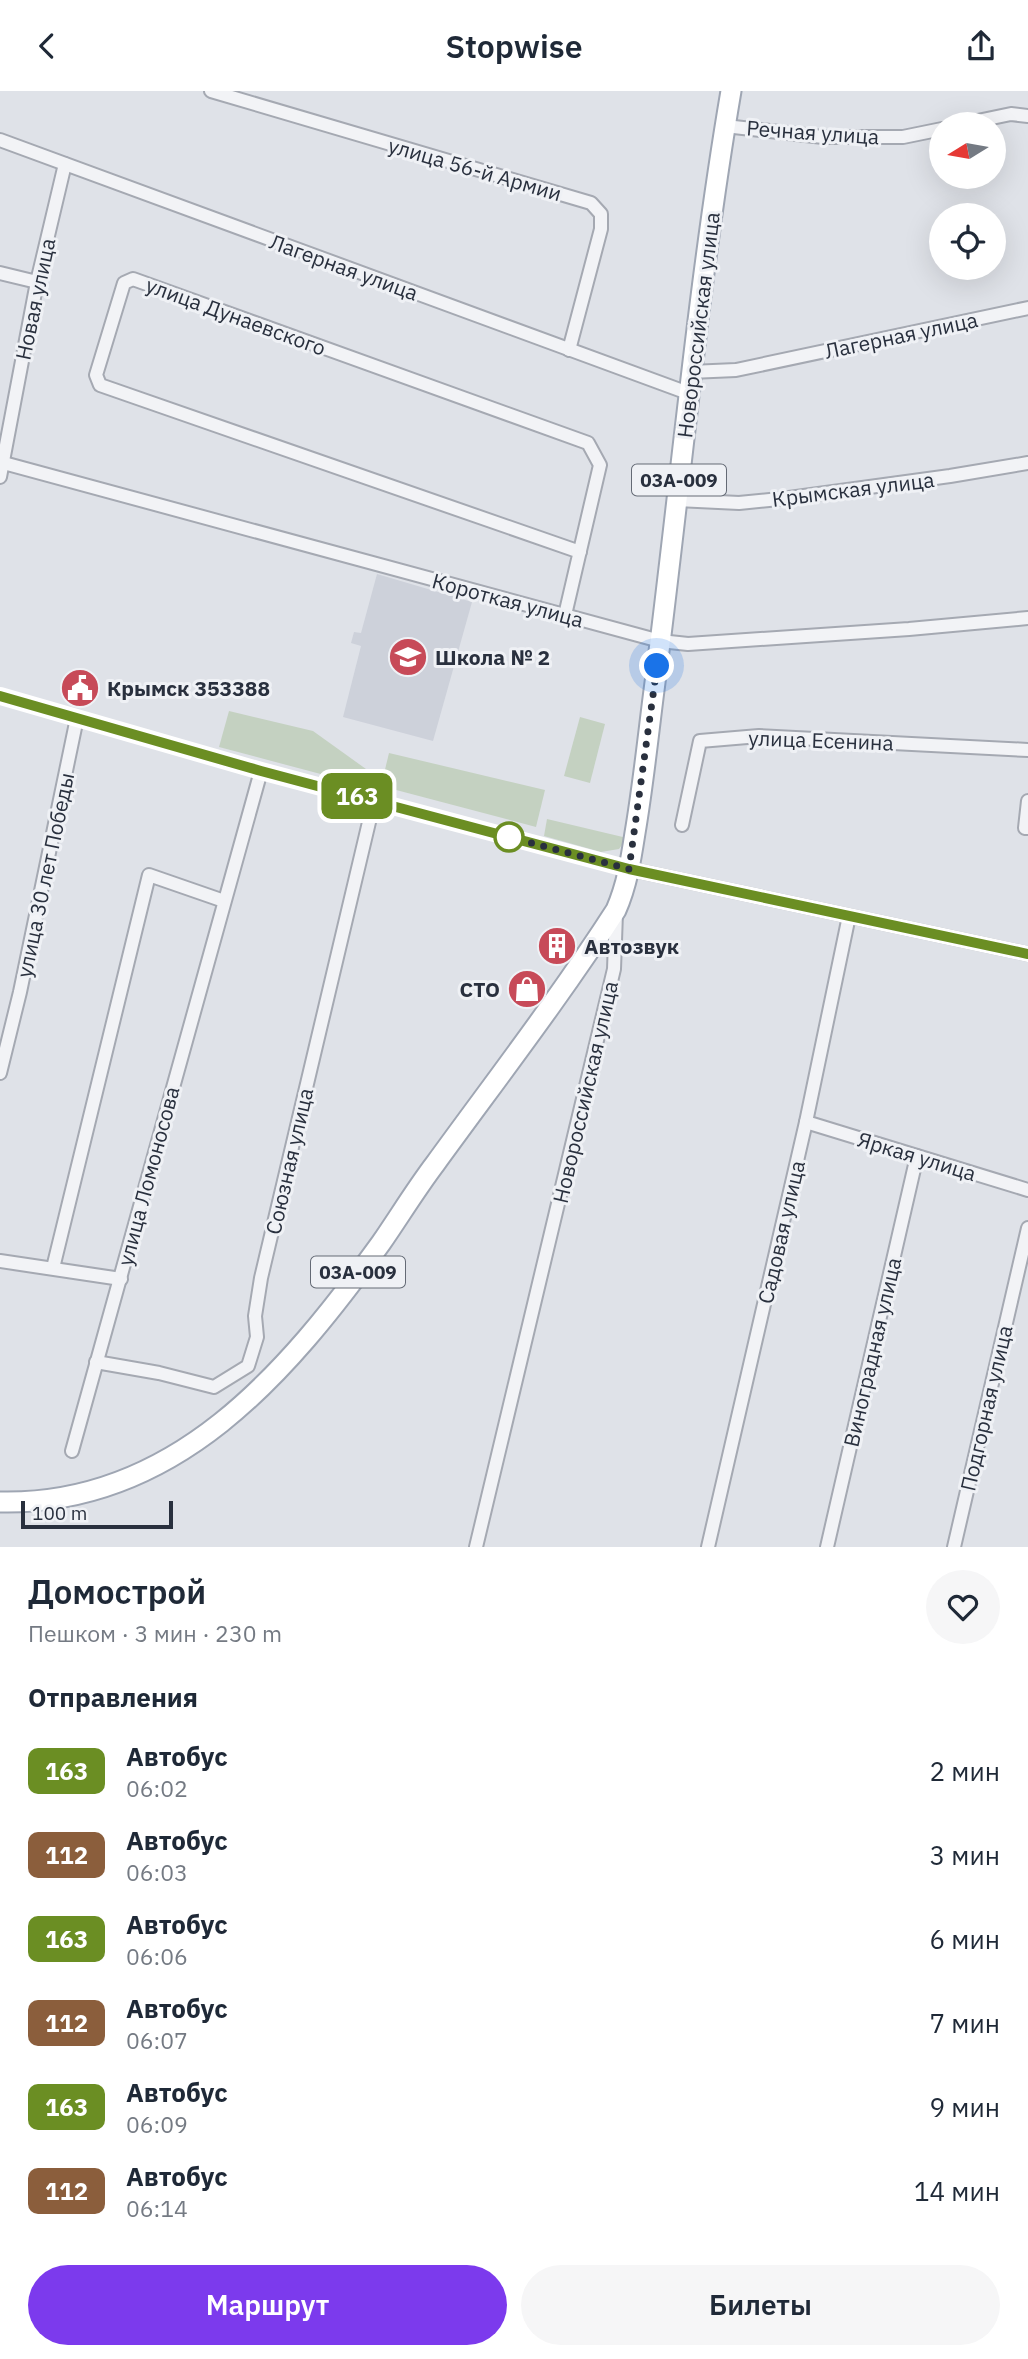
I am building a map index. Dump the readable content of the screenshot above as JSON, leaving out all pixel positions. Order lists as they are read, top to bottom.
{
  "streets": {
    "main road": ["Новороссийская улица", "03А-009"],
    "street": [
      "Речная улица",
      "улица 56-й Армии",
      "Лагерная улица",
      "Новая улица",
      "улица Дунаевского",
      "Крымская улица",
      "Короткая улица",
      "улица Есенина",
      "улица 30 лет Победы",
      "Яркая улица",
      "Союзная улица",
      "улица Ломоносова",
      "Садовая улица",
      "Виноградная улица",
      "Подгорная улица"
    ]
  },
  "crossings": [
    ["Речная улица", "Новороссийская улица"],
    ["улица 56-й Армии", "Лагерная улица"],
    ["Лагерная улица", "Новая улица"],
    ["Лагерная улица", "Новороссийская улица"],
    ["Новая улица", "Короткая улица"],
    ["Новороссийская улица", "03А-009"],
    ["Новороссийская улица", "Крымская улица"],
    ["Новороссийская улица", "Короткая улица"],
    ["Яркая улица", "Садовая улица"],
    ["Яркая улица", "Виноградная улица"],
    ["Союзная улица", "улица Ломоносова"]
  ],
  "places": {
    "school or university": ["Школа № 2"],
    "public building": ["Крымск 353388"],
    "building": ["Автозвук"],
    "shop": ["СТО"]
  },
  "lines": ["bus line 163"],
  "scale_bar": "100 m",
  "north": "left",
  "page": {
    "header": "Stopwise",
    "on_map": "163",
    "scale": "100 m",
    "heading": [
      ["Домострой", "Пешком · 3 мин · 230 m"],
      "Отправления"
    ],
    "list": [
      {
        "mark": "163",
        "name": "Автобус",
        "note": "06:02",
        "value": "2 мин"
      },
      {
        "mark": "112",
        "name": "Автобус",
        "note": "06:03",
        "value": "3 мин"
      },
      {
        "mark": "163",
        "name": "Автобус",
        "note": "06:06",
        "value": "6 мин"
      },
      {
        "mark": "112",
        "name": "Автобус",
        "note": "06:07",
        "value": "7 мин"
      },
      {
        "mark": "163",
        "name": "Автобус",
        "note": "06:09",
        "value": "9 мин"
      },
      {
        "mark": "112",
        "name": "Автобус",
        "note": "06:14",
        "value": "14 мин"
      }
    ],
    "buttons": ["Маршрут", "Билеты"]
  }
}
